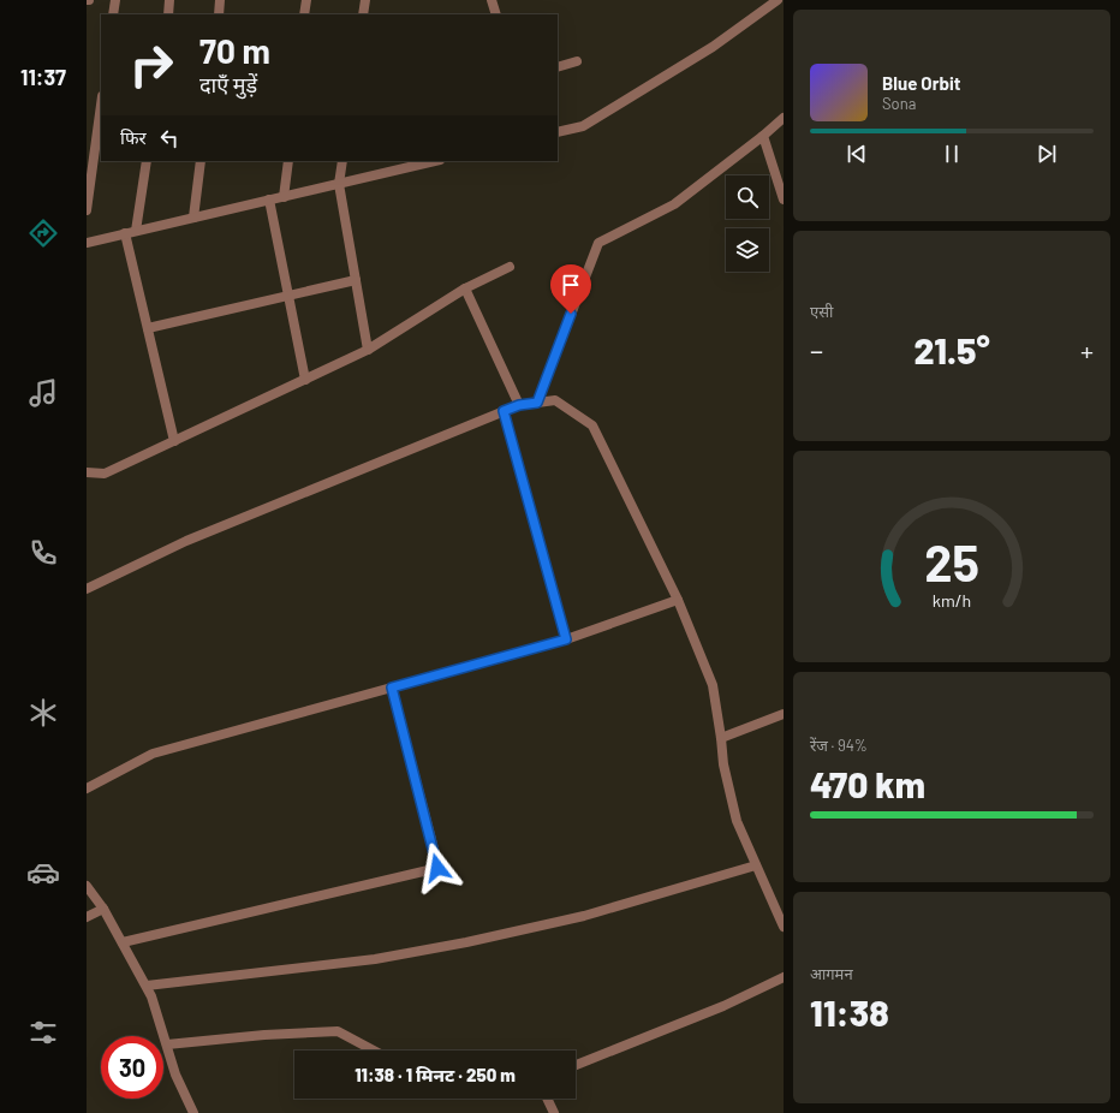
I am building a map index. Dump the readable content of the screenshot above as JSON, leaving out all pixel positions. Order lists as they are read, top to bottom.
{
  "page": {
    "tabs": "11:37",
    "turn": ["70 m", "दाएँ मुड़ें"],
    "song": ["Blue Orbit", "Sona"],
    "then": "फिर",
    "tile": [
      "एसी",
      ["रेंज · 94%", "470 km"],
      ["आगमन", "11:38"]
    ],
    "heat": ["−", "21.5°", "+"],
    "limit": "30",
    "trip": "11:38 · 1 मिनट · 250 m",
    "gauge": ["25", "km/h"]
  }
}
